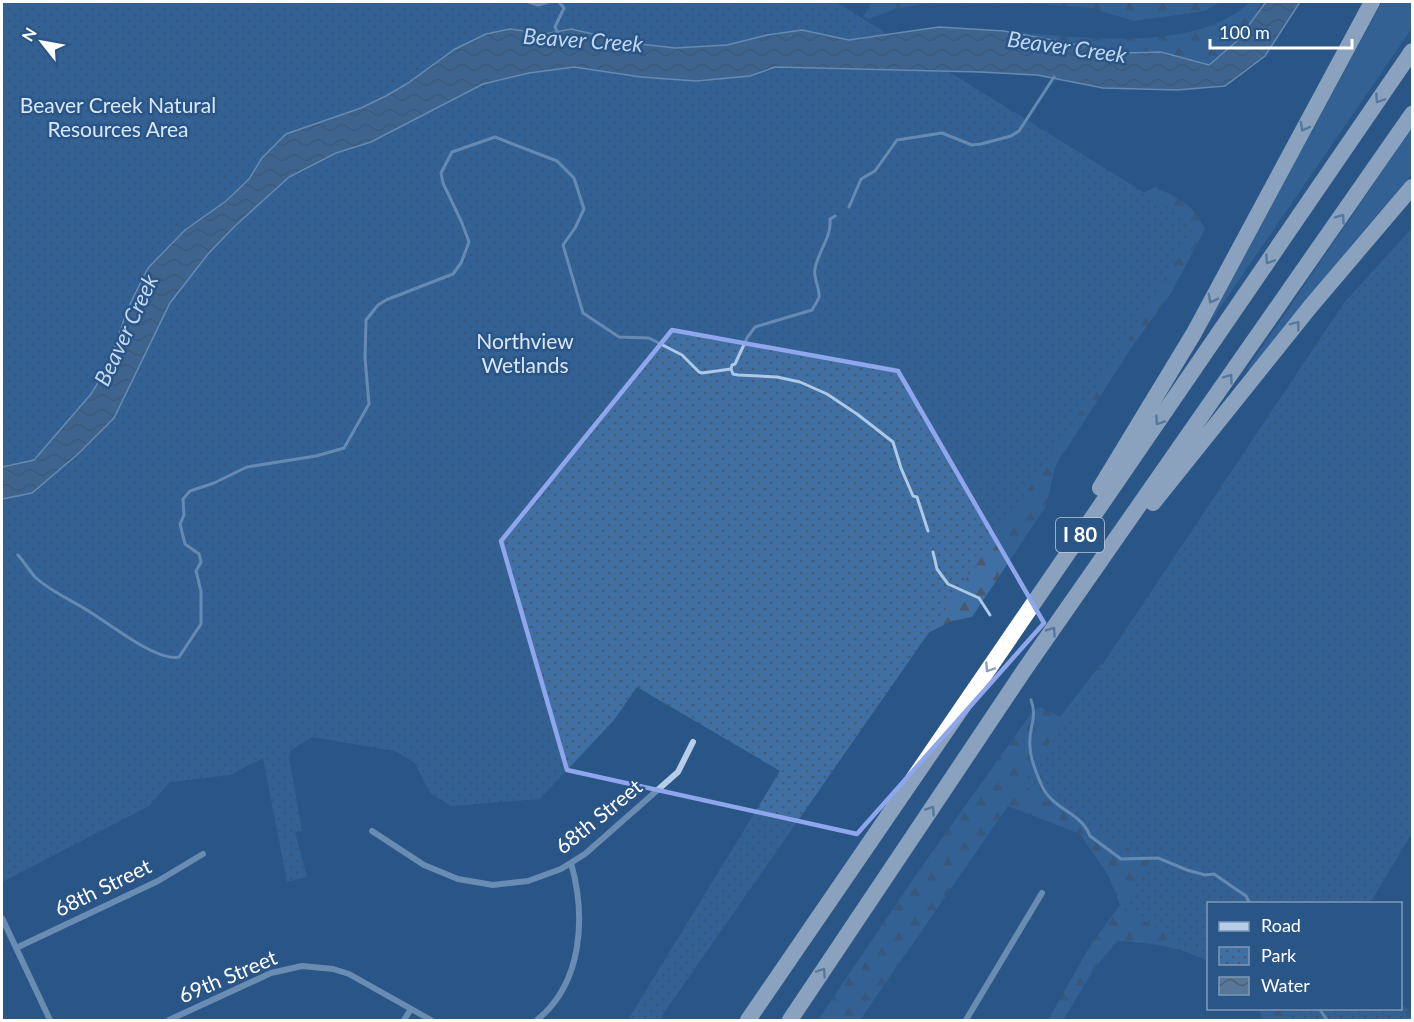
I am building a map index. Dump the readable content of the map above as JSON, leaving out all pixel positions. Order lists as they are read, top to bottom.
{
  "streets": {
    "highway": ["I 80"],
    "street": ["68th Street", "69th Street"]
  },
  "water": ["Beaver Creek"],
  "parks": ["Beaver Creek Natural Resources Area", "Northview Wetlands"],
  "legend": ["Road", "Park", "Water"],
  "scale_bar": "100 m",
  "north": "top left"
}
